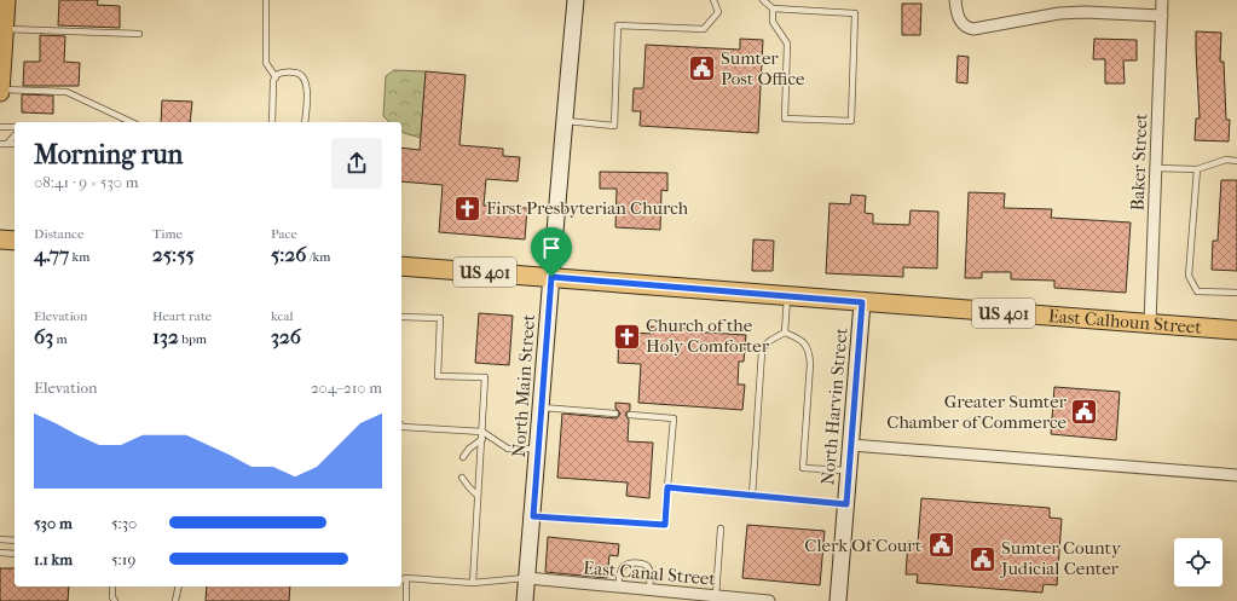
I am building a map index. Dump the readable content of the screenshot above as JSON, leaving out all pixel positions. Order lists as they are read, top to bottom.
{
  "streets": {
    "main road": [
      "US 401",
      "East Calhoun Street",
      "North Main Street",
      "North Harvin Street"
    ],
    "street": ["Baker Street", "East Canal Street"]
  },
  "crossings": [
    ["Baker Street", "East Calhoun Street"],
    ["US 401", "East Calhoun Street"],
    ["US 401", "North Main Street"],
    ["East Calhoun Street", "North Main Street"],
    ["East Calhoun Street", "North Harvin Street"],
    ["North Main Street", "East Canal Street"]
  ],
  "places": {
    "public building": [
      "Sumter Post Office",
      "Greater Sumter Chamber of Commerce",
      "Clerk Of Court",
      "Sumter County Judicial Center"
    ],
    "church": ["First Presbyterian Church", "Church of the Holy Comforter"]
  },
  "page": {
    "heading": ["Morning run", "08:41 · 9 × 530 m"],
    "stats": [
      ["Distance", "4.77 km"],
      ["Time", "25:55"],
      ["Pace", "5:26 /km"],
      ["Elevation", "63 m"],
      ["Heart rate", "132 bpm"],
      ["kcal", "326"]
    ],
    "chart": ["Elevation", "204–210 m"],
    "list": [
      {
        "name": "530 m",
        "note": "5:30"
      },
      {
        "name": "1.1 km",
        "note": "5:19"
      }
    ]
  }
}
